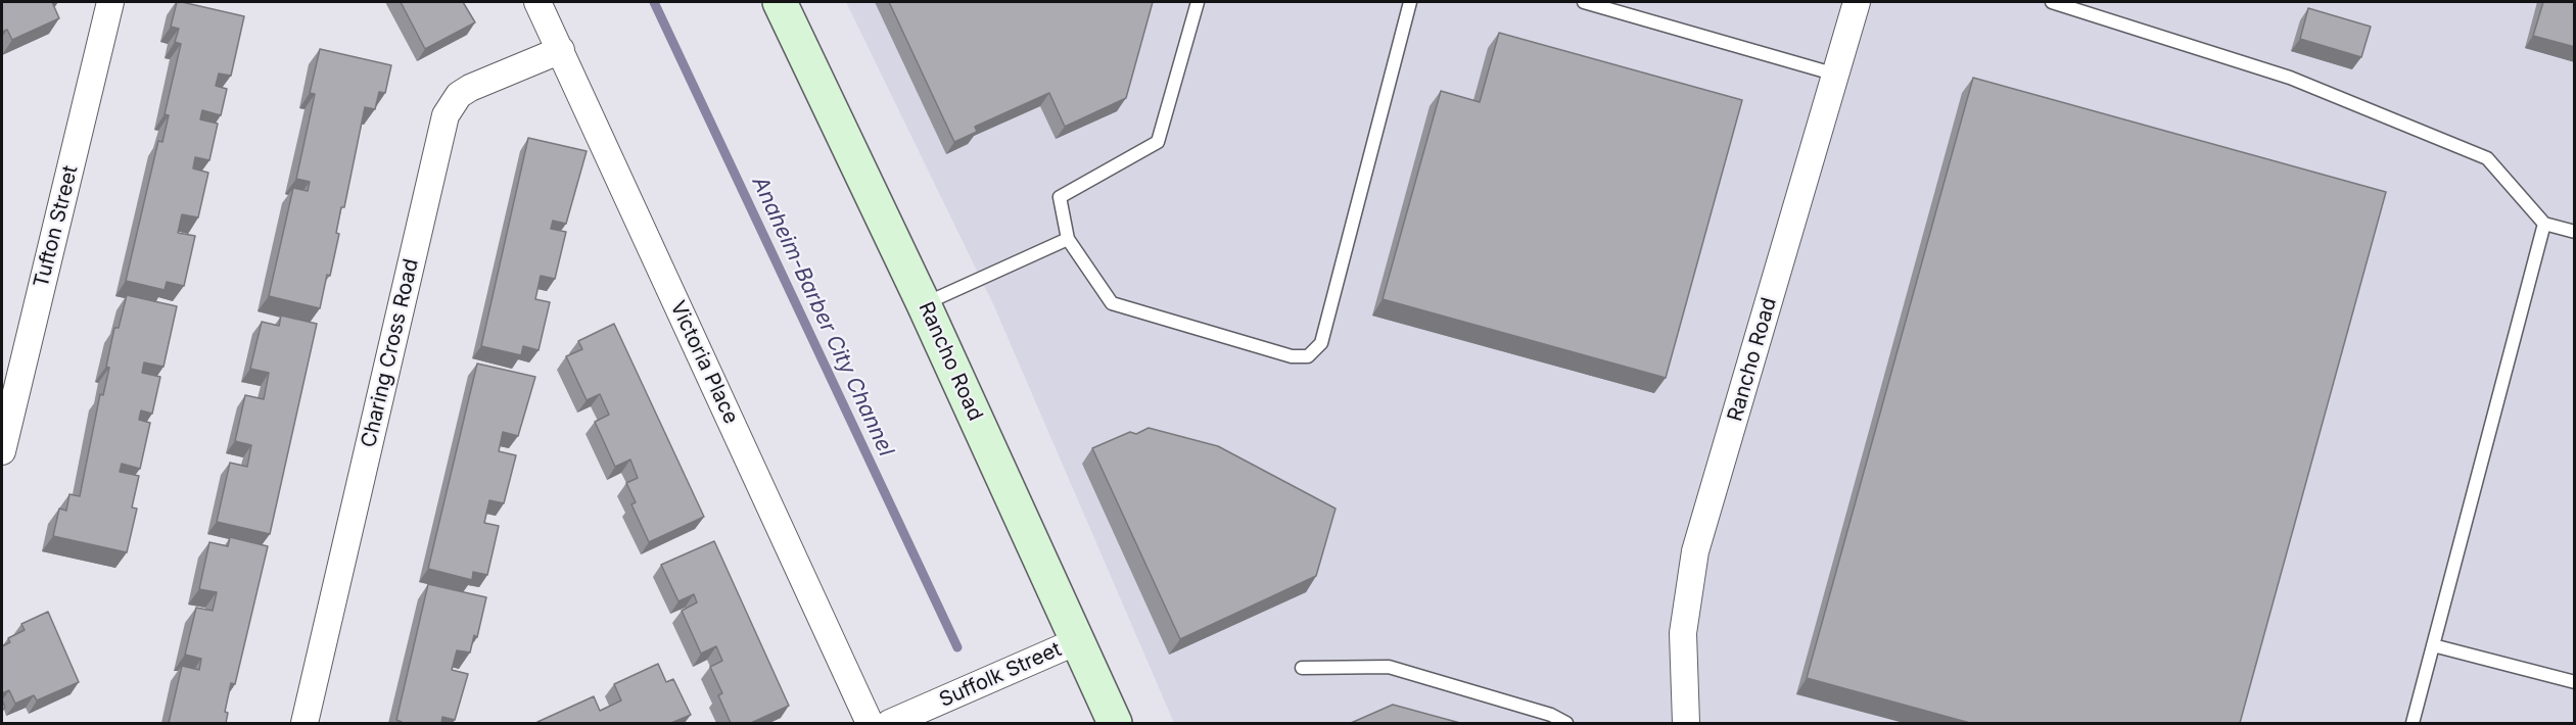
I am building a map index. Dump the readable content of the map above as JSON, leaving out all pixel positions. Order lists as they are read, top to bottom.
{
  "streets": {
    "street": [
      "Tufton Street",
      "Charing Cross Road",
      "Rancho Road",
      "Victoria Place",
      "Suffolk Street"
    ]
  },
  "crossings": [
    ["Charing Cross Road", "Victoria Place"],
    ["Rancho Road", "Suffolk Street"]
  ],
  "water": ["Anaheim-Barber City Channel"]
}
